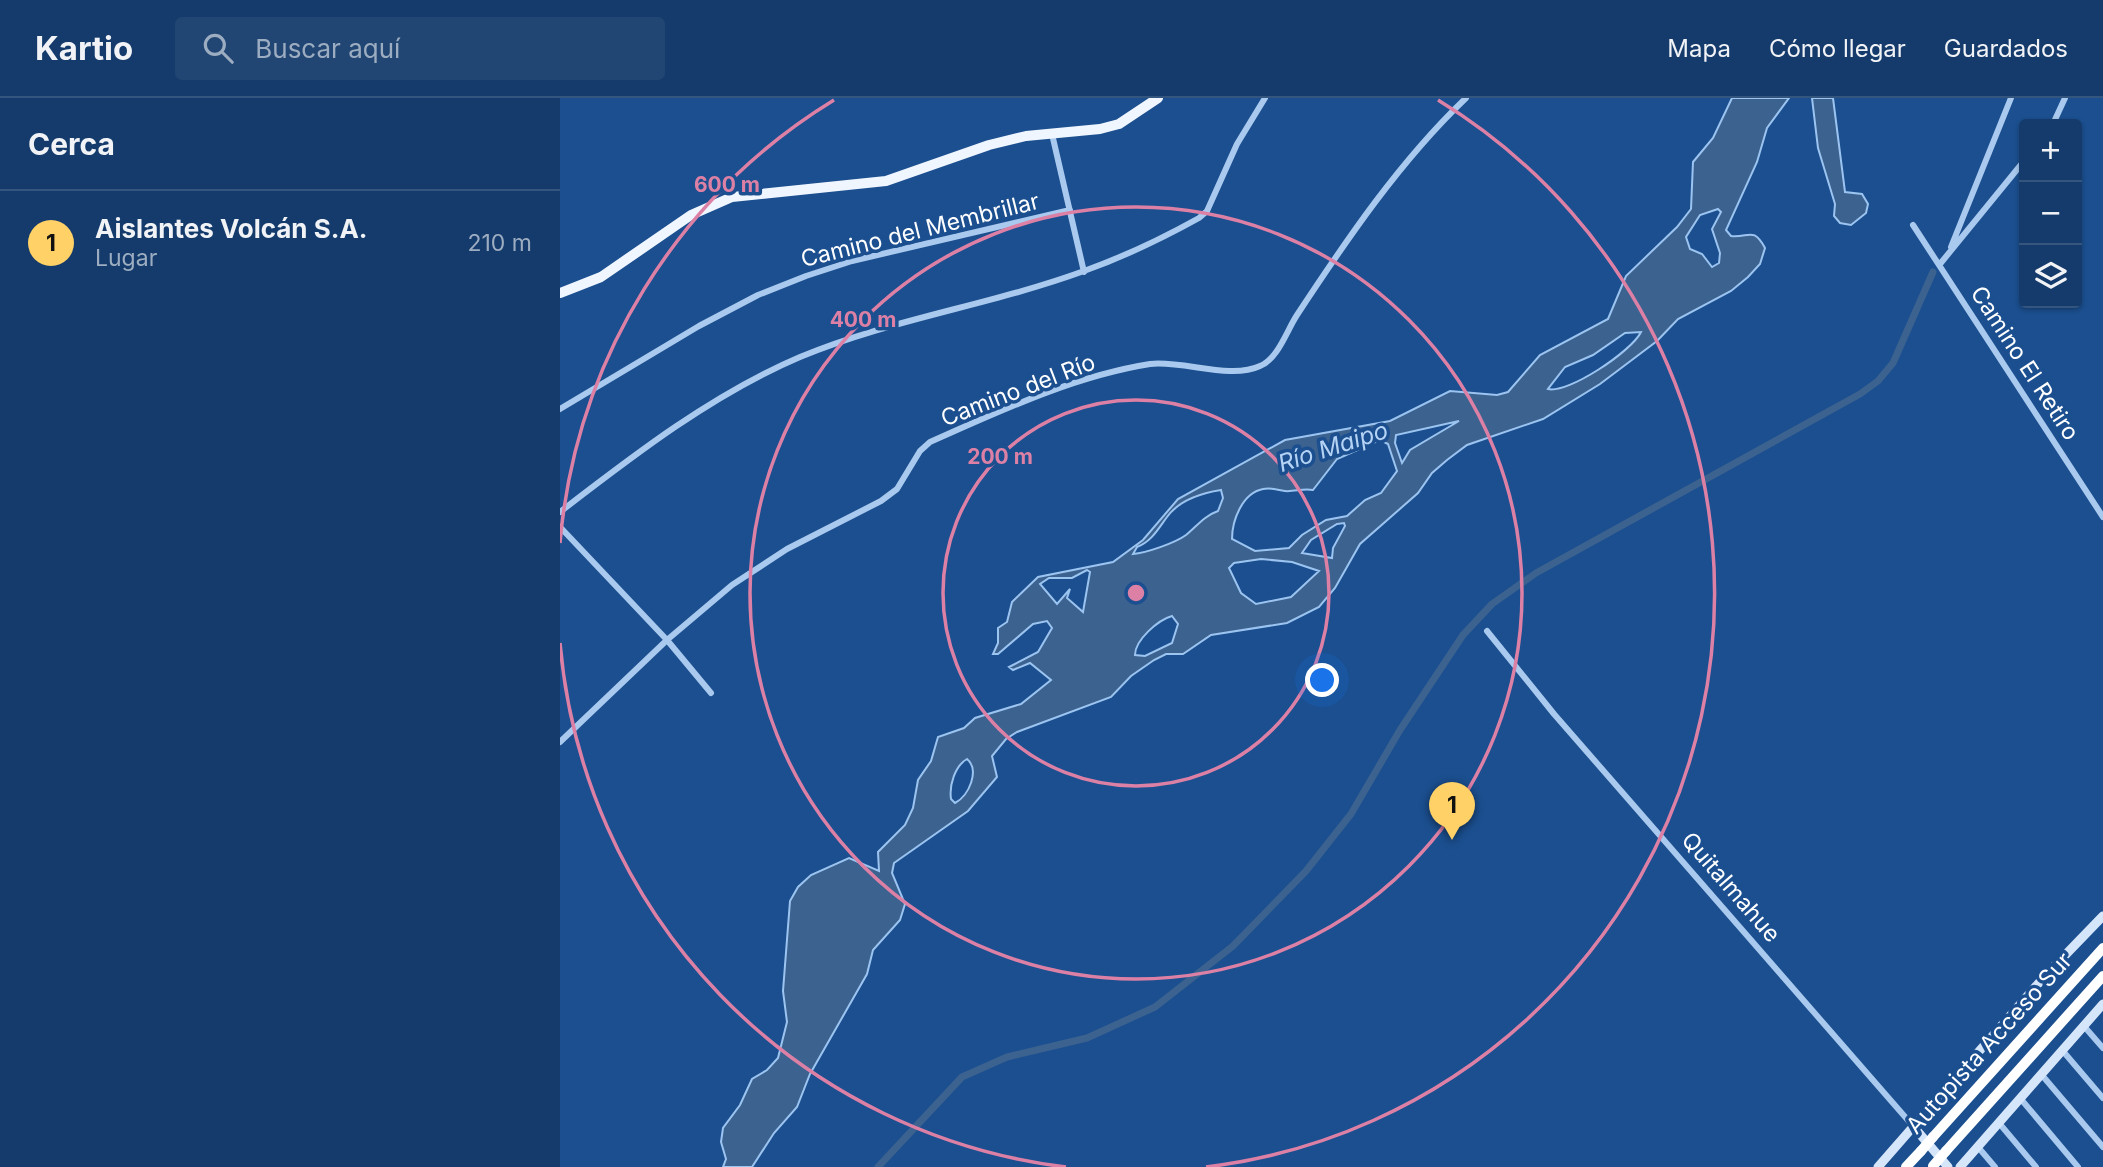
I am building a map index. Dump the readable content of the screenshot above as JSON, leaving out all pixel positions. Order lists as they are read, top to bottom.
{
  "streets": {
    "highway": ["Autopista Acceso Sur"],
    "main road": ["Quitalmahue"],
    "street": ["Camino del Membrillar", "Camino El Retiro", "Camino del Río"]
  },
  "water": ["Río Maipo"],
  "page": {
    "header": "Kartio",
    "search": "Buscar aquí",
    "nav": ["Mapa", "Cómo llegar", "Guardados"],
    "heading": "Cerca",
    "map_buttons": ["+", "−"],
    "list": [
      {
        "mark": "1",
        "name": "Aislantes Volcán S.A.",
        "note": "Lugar",
        "value": "210 m"
      }
    ],
    "pins": "1"
  },
  "rings": ["600 m", "400 m", "200 m"]
}
